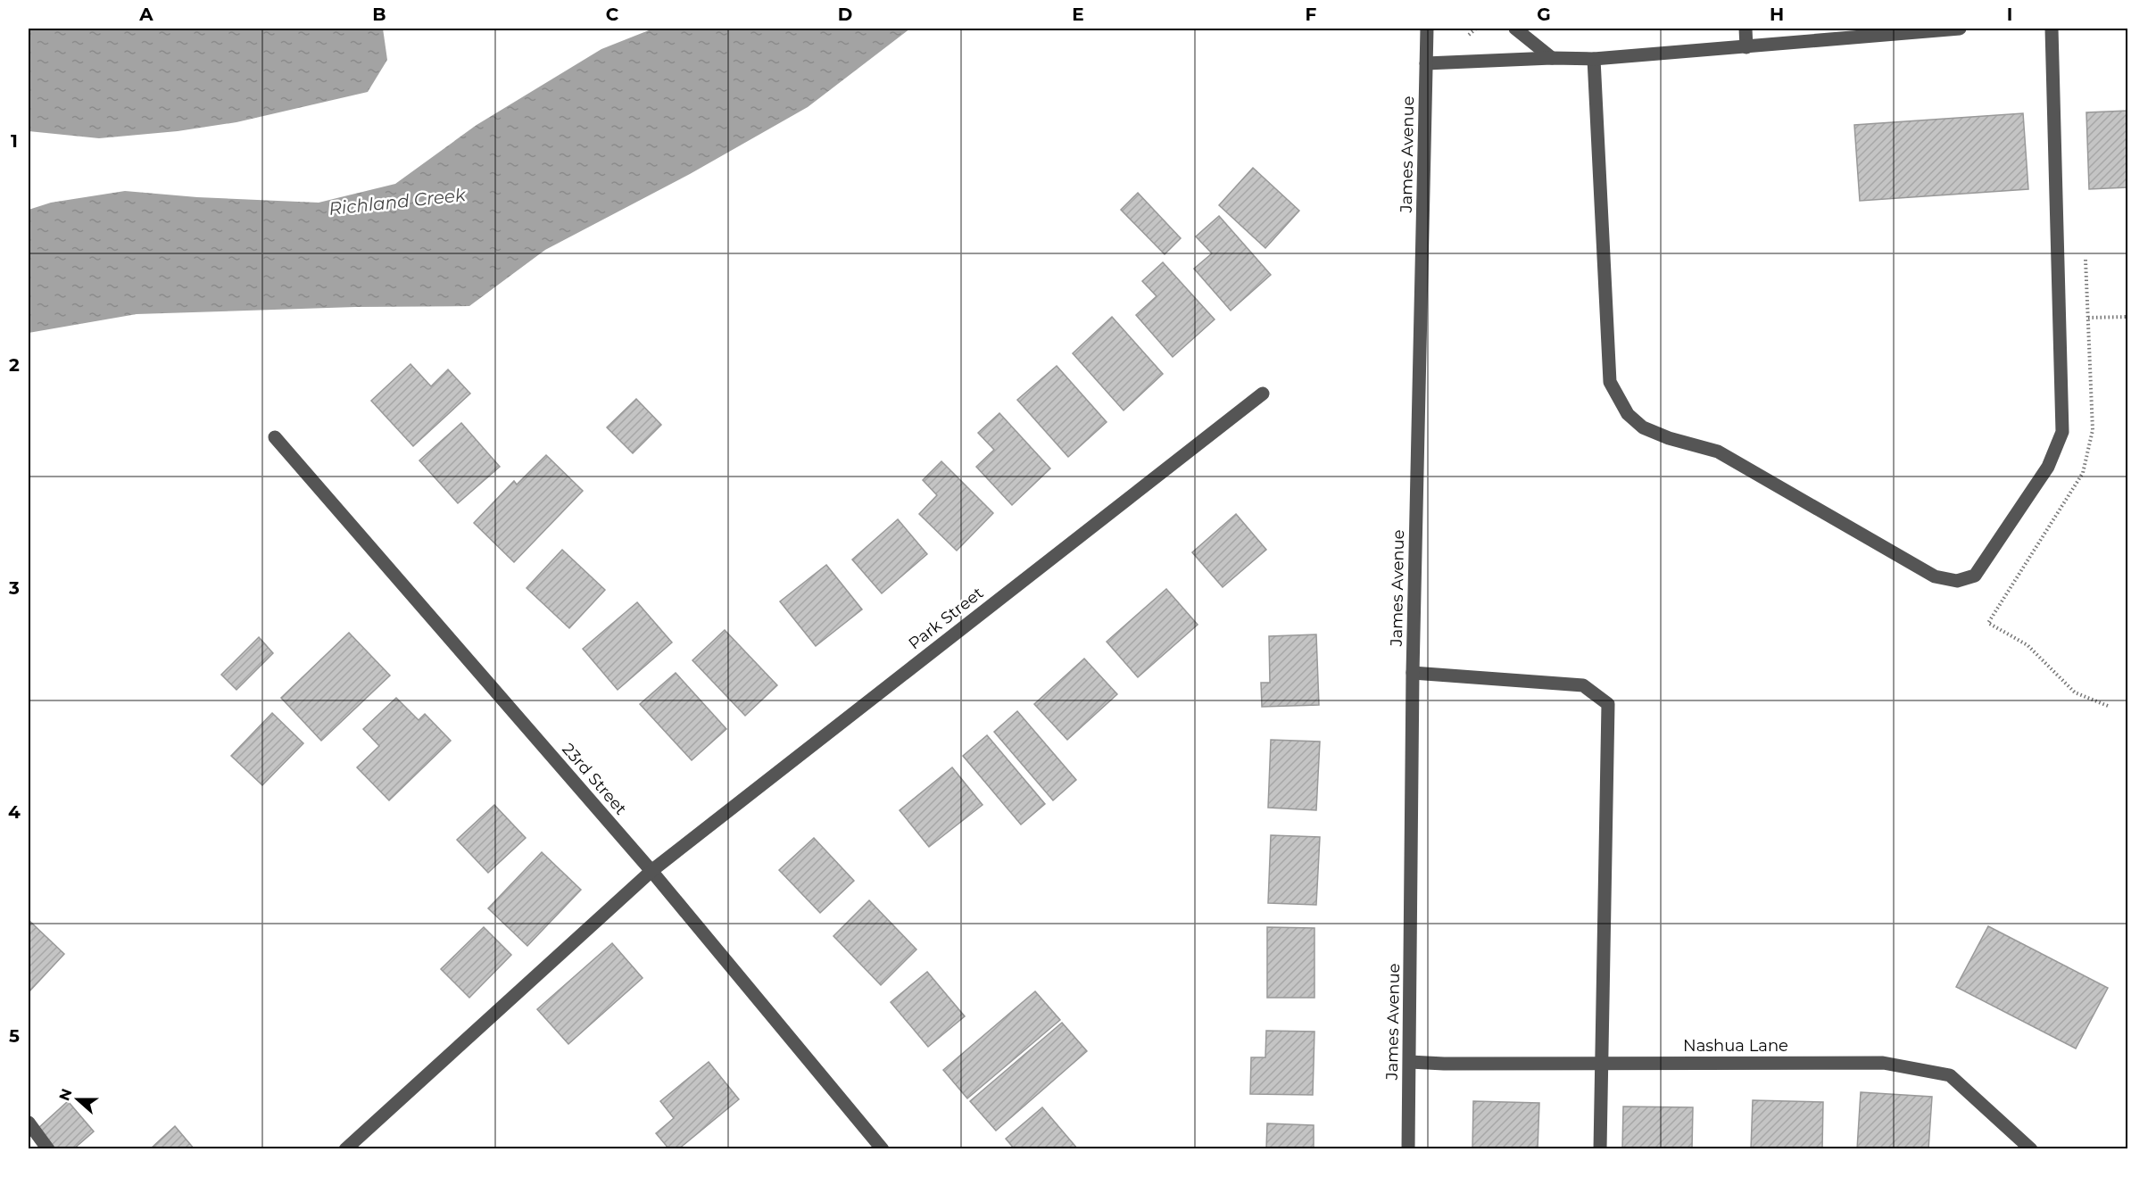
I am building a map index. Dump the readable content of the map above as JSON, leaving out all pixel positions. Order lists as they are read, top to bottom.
{
  "streets": {
    "street": [
      "James Avenue",
      "Park Street",
      "23rd Street",
      "Nashua Lane"
    ]
  },
  "crossings": [
    ["James Avenue", "Nashua Lane"],
    ["Park Street", "23rd Street"]
  ],
  "water": ["Richland Creek"],
  "north": "left",
  "grid": {
    "columns": [
      "A",
      "B",
      "C",
      "D",
      "E",
      "F",
      "G",
      "H",
      "I"
    ],
    "rows": [
      "1",
      "2",
      "3",
      "4",
      "5"
    ]
  }
}
